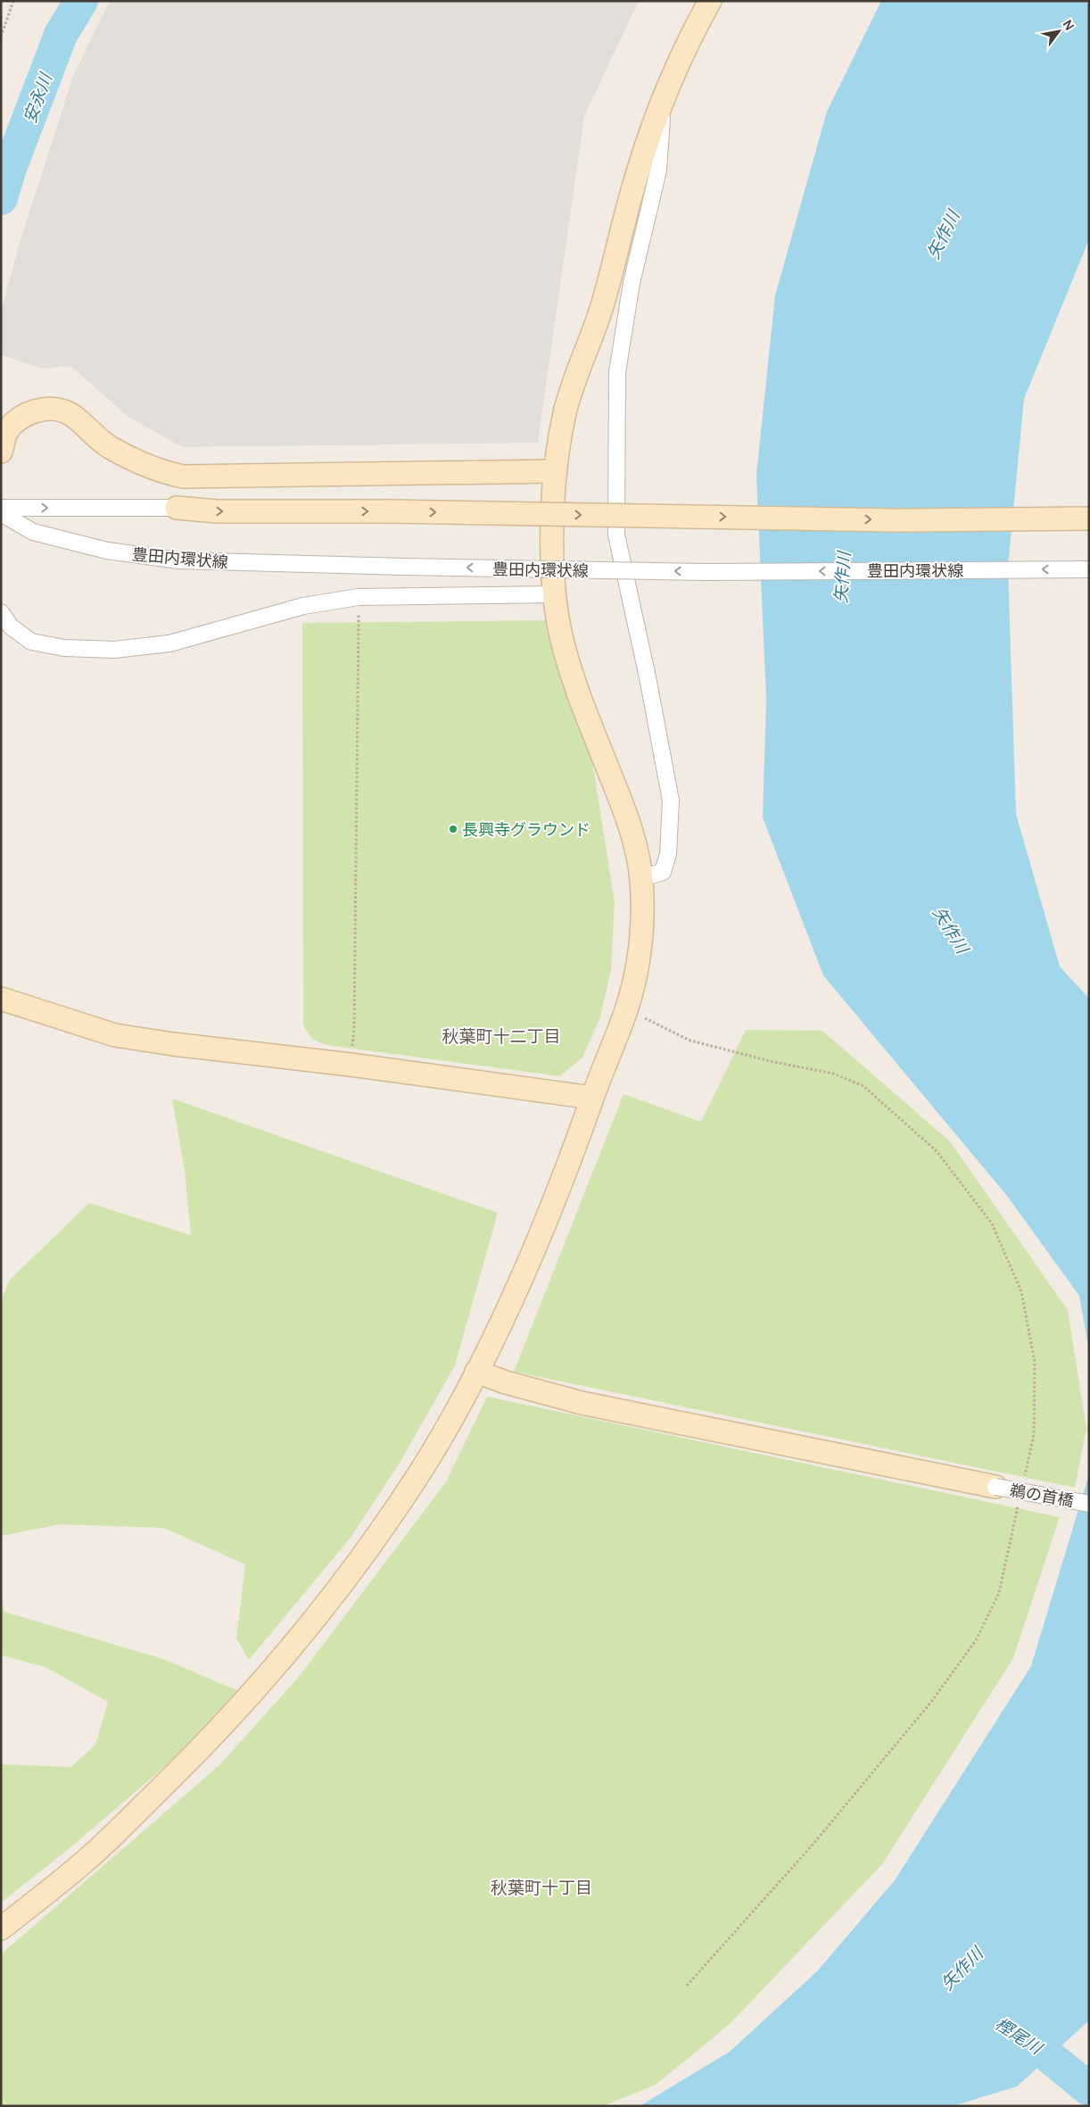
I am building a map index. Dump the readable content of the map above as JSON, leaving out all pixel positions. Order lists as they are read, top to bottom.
{
  "streets": {
    "street": ["豊田内環状線", "鵜の首橋"]
  },
  "districts": ["秋葉町十二丁目", "秋葉町十丁目"],
  "water": ["安永川", "矢作川", "樫尾川"],
  "places": ["長興寺グラウンド"],
  "north": "top right"
}
